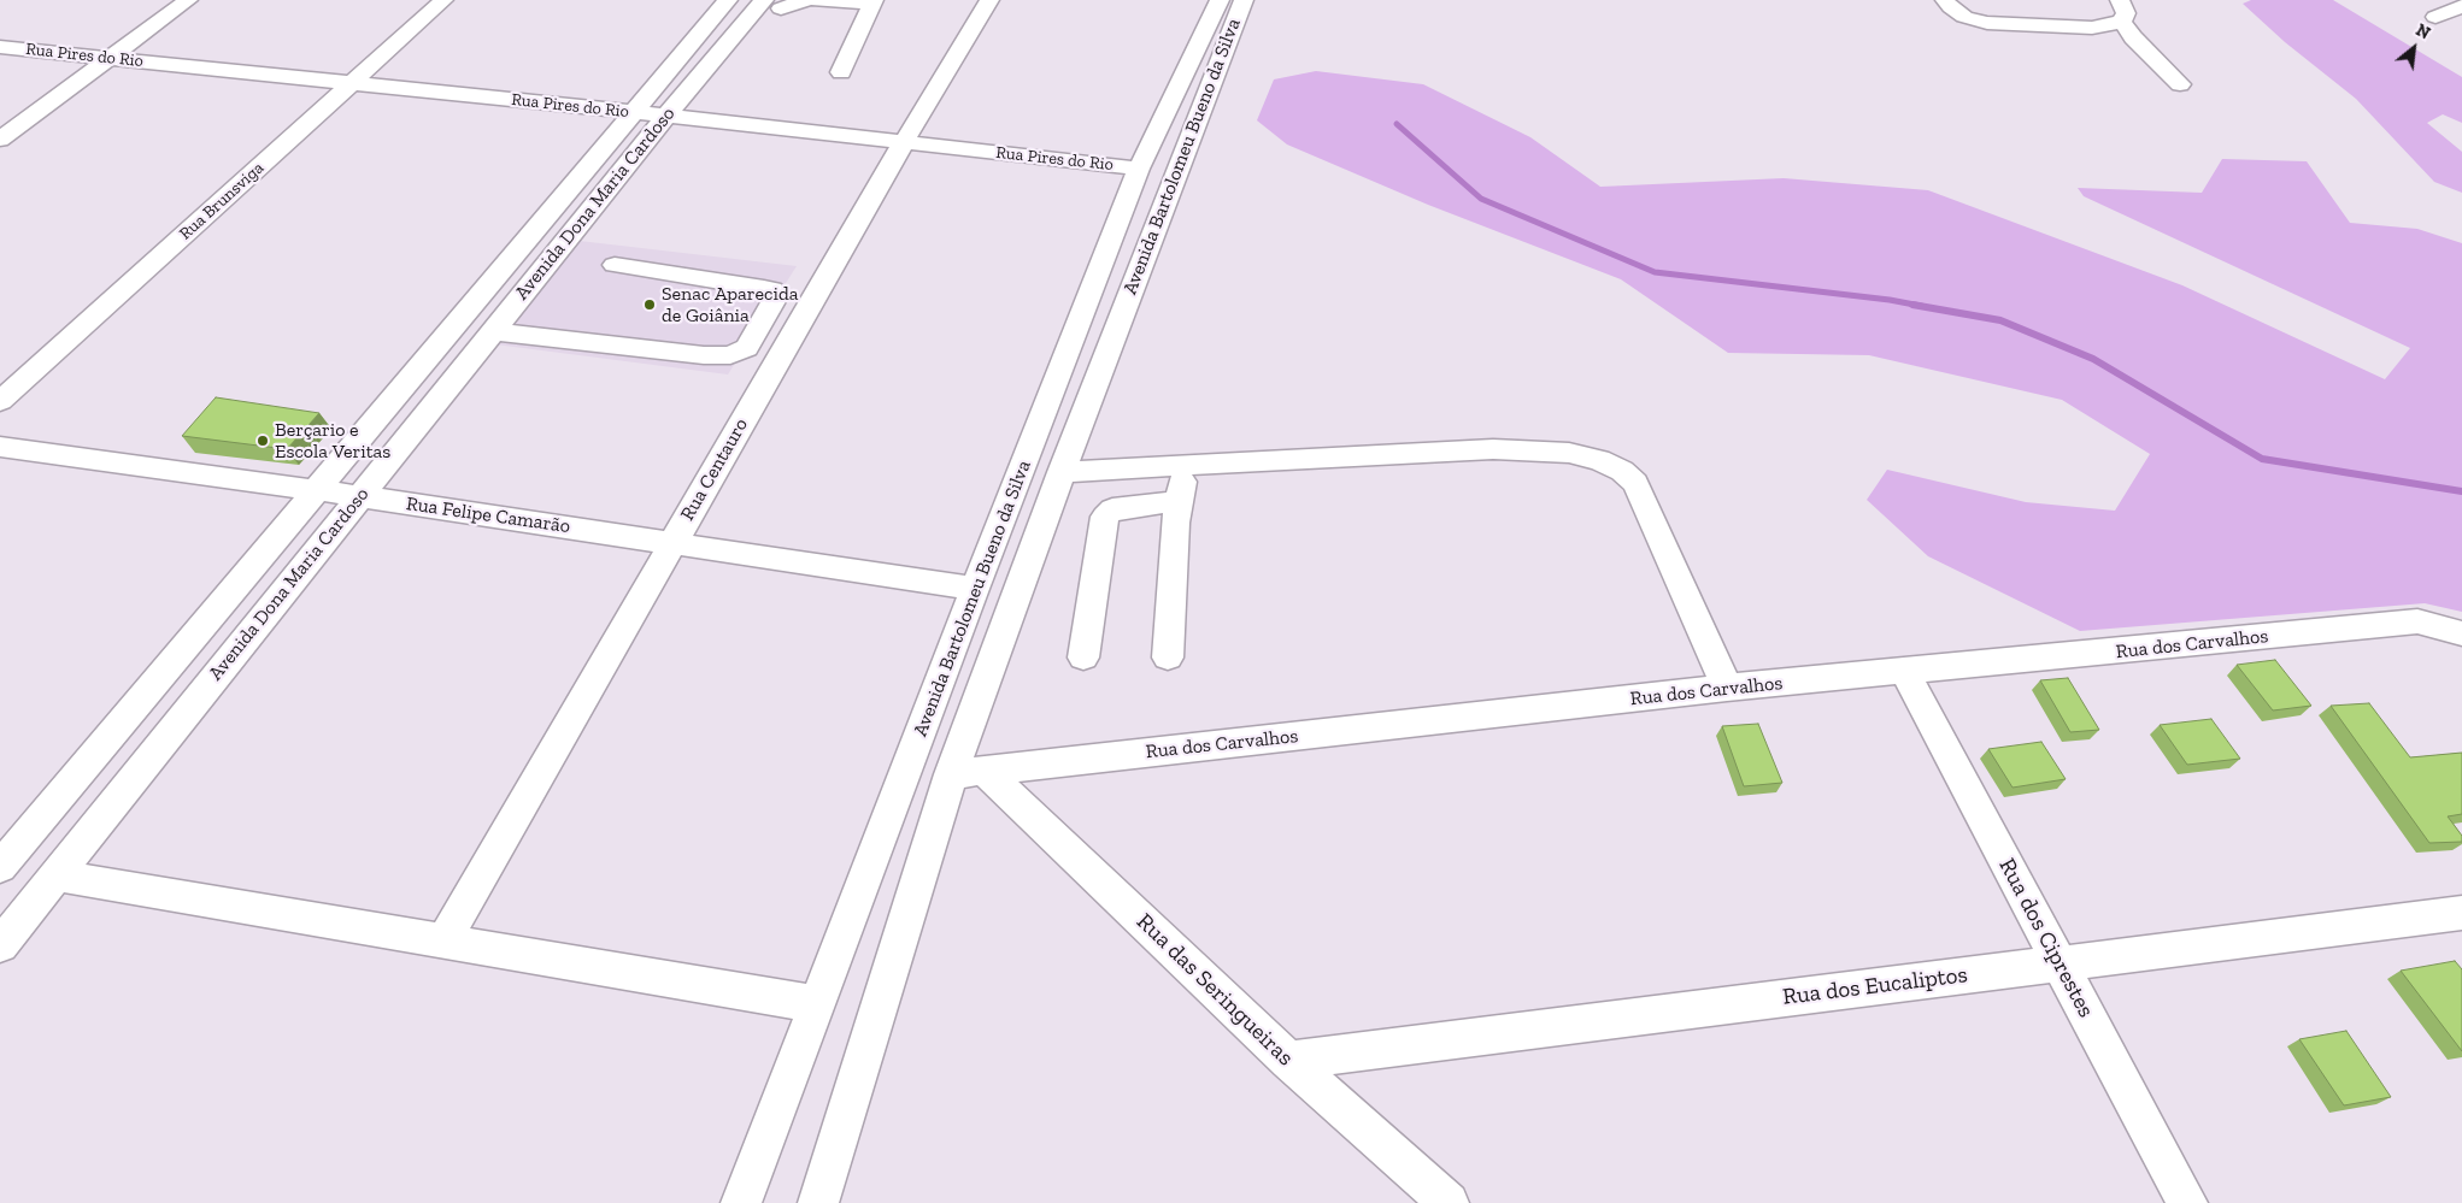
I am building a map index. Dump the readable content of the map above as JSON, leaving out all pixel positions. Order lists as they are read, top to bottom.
{
  "streets": {
    "street": [
      "Rua Pires do Rio",
      "Avenida Bartolomeu Bueno da Silva",
      "Rua Brunsviga",
      "Avenida Dona Maria Cardoso",
      "Rua Centauro",
      "Rua Felipe Camarão",
      "Rua dos Carvalhos",
      "Rua dos Ciprestes",
      "Rua dos Eucaliptos",
      "Rua das Seringueiras"
    ]
  },
  "crossings": [
    ["Rua Pires do Rio", "Avenida Bartolomeu Bueno da Silva"],
    ["Rua Pires do Rio", "Rua Brunsviga"],
    ["Rua Pires do Rio", "Avenida Dona Maria Cardoso"],
    ["Rua Pires do Rio", "Rua Centauro"],
    ["Avenida Bartolomeu Bueno da Silva", "Rua Felipe Camarão"],
    ["Avenida Bartolomeu Bueno da Silva", "Rua dos Carvalhos"],
    ["Avenida Bartolomeu Bueno da Silva", "Rua das Seringueiras"],
    ["Avenida Dona Maria Cardoso", "Rua Felipe Camarão"],
    ["Rua Centauro", "Rua Felipe Camarão"],
    ["Rua dos Carvalhos", "Rua dos Ciprestes"],
    ["Rua dos Carvalhos", "Rua das Seringueiras"],
    ["Rua dos Ciprestes", "Rua dos Eucaliptos"],
    ["Rua dos Eucaliptos", "Rua das Seringueiras"]
  ],
  "places": ["Senac Aparecida de Goiânia", "Berçario e Escola Veritas"],
  "north": "top right"
}
